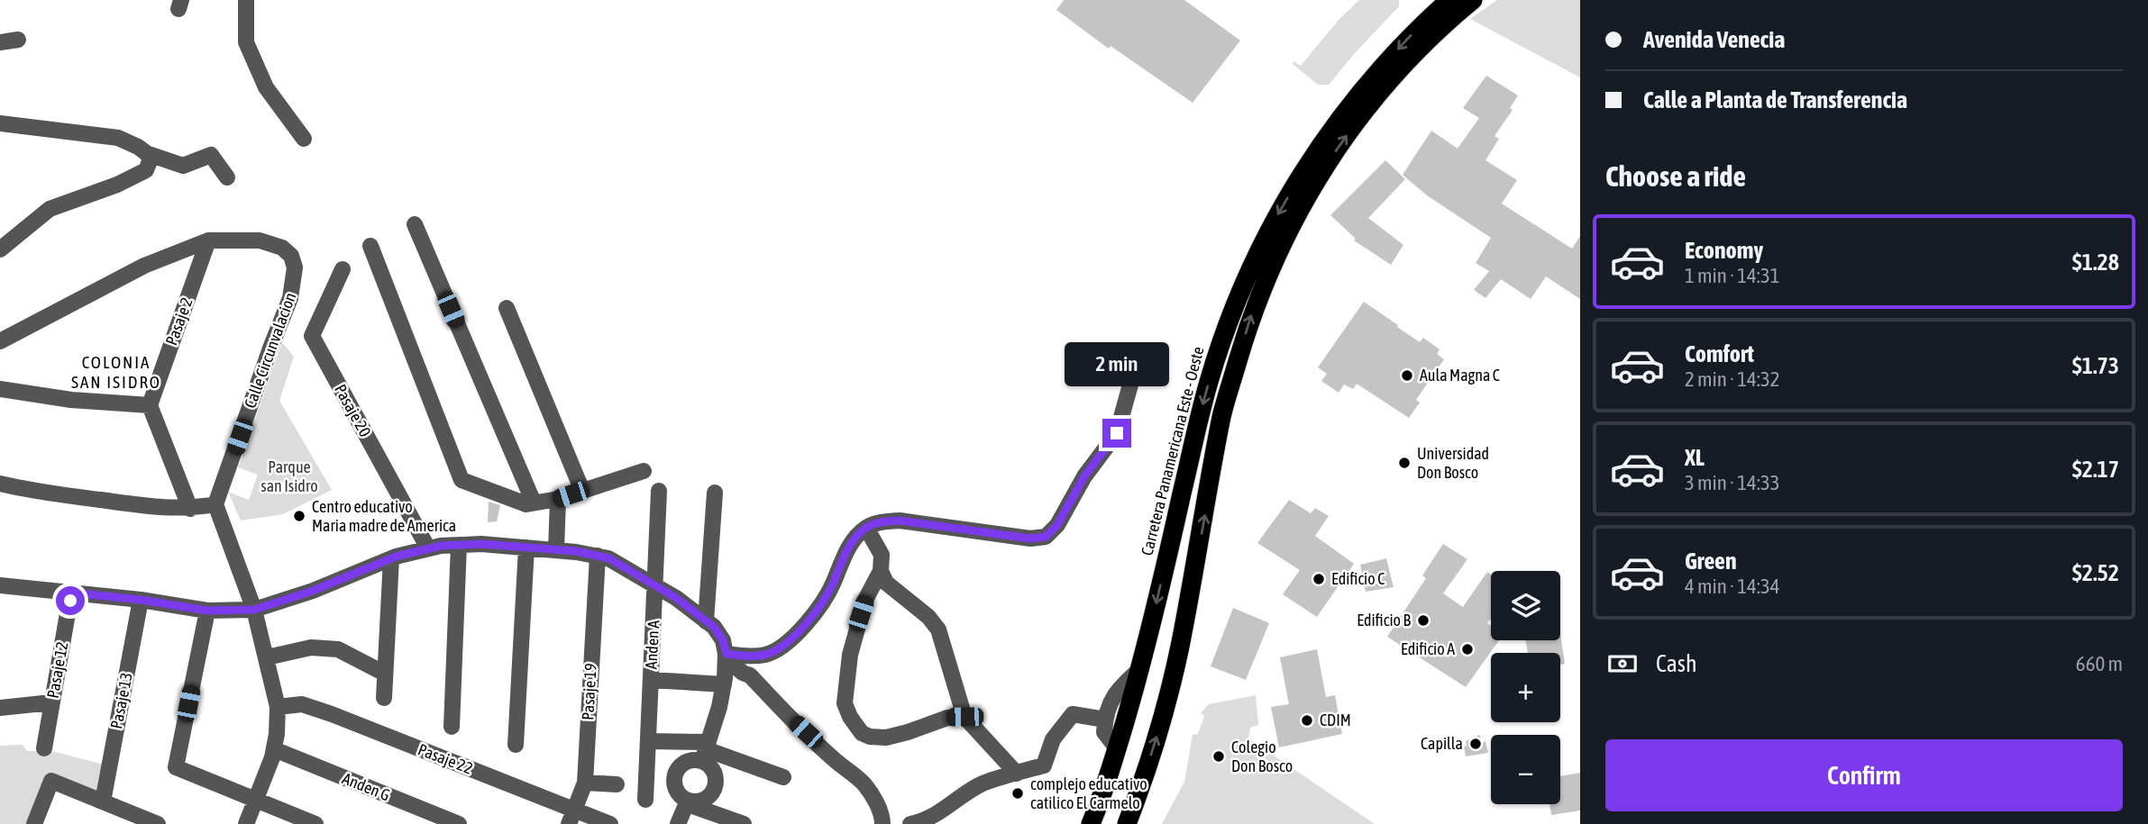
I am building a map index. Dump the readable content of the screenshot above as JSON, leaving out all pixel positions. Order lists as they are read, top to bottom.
{
  "streets": {
    "highway": ["Carretera Panamericana Este - Oeste"],
    "street": [
      "Pasaje 2",
      "Calle Circunvalacion",
      "Pasaje 20",
      "Anden A",
      "Pasaje 12",
      "Pasaje 19",
      "Pasaje 13",
      "Pasaje 22",
      "Anden G"
    ]
  },
  "crossings": [
    ["Pasaje 2", "Calle Circunvalacion"],
    ["Pasaje 19", "Pasaje 22"]
  ],
  "districts": ["COLONIA SAN ISIDRO"],
  "parks": ["Parque san Isidro"],
  "places": [
    "Aula Magna C",
    "Universidad Don Bosco",
    "Centro educativo Maria madre de America",
    "Edificio C",
    "Edificio B",
    "Edificio A",
    "CDIM",
    "Capilla",
    "Colegio Don Bosco",
    "complejo educativo catilico El Carmelo"
  ],
  "page": {
    "banner": ["Avenida Venecia", "Calle a Planta de Transferencia"],
    "heading": "Choose a ride",
    "list": [
      {
        "name": "Economy",
        "note": "1 min · 14:31",
        "value": "$1.28"
      },
      {
        "name": "Comfort",
        "note": "2 min · 14:32",
        "value": "$1.73"
      },
      {
        "name": "XL",
        "note": "3 min · 14:33",
        "value": "$2.17"
      },
      {
        "name": "Green",
        "note": "4 min · 14:34",
        "value": "$2.52"
      }
    ],
    "bubble": "2 min",
    "map_buttons": ["+", "−"],
    "pay": ["Cash", "660 m"],
    "buttons": "Confirm"
  }
}
